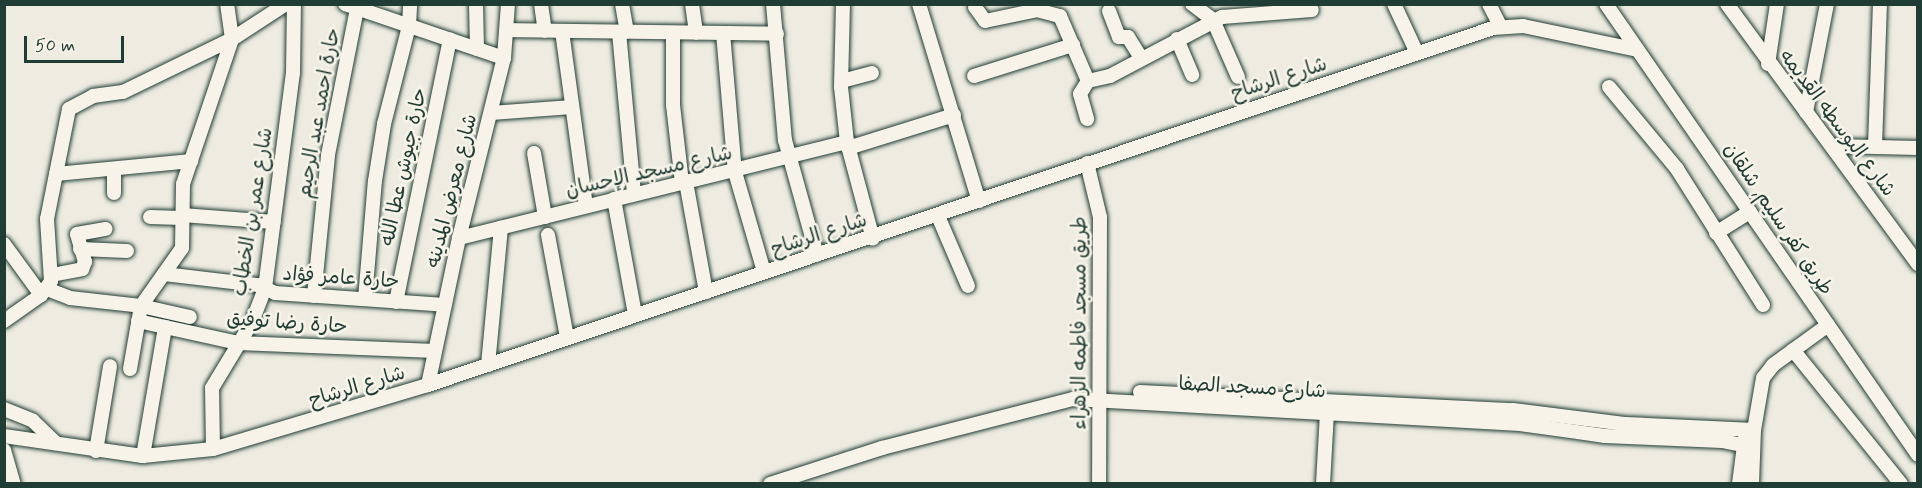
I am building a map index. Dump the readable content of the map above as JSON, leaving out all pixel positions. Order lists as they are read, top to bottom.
{
  "streets": {
    "street": [
      "شارع الرشاح",
      "حارة احمد عبد الرحيم",
      "شارع البوسطه القديمه",
      "حارة جيوش عطا الله",
      "شارع مسجد الإحسان",
      "شارع معرض المدينه",
      "شارع عمر بن الخطاب",
      "طريق كفر سليم, شلقان",
      "حارة عامر فؤاد",
      "حارة رضا توفيق",
      "طريق مسجد فاطمه الزهراء",
      "شارع مسجد الصفا"
    ]
  },
  "crossings": [
    ["شارع الرشاح", "شارع معرض المدينه"],
    ["شارع الرشاح", "شارع عمر بن الخطاب"],
    ["شارع الرشاح", "طريق كفر سليم, شلقان"],
    ["شارع الرشاح", "طريق مسجد فاطمه الزهراء"],
    ["حارة احمد عبد الرحيم", "حارة عامر فؤاد"],
    ["حارة جيوش عطا الله", "حارة عامر فؤاد"],
    ["شارع مسجد الإحسان", "شارع معرض المدينه"],
    ["شارع معرض المدينه", "حارة عامر فؤاد"],
    ["شارع معرض المدينه", "حارة رضا توفيق"],
    ["شارع عمر بن الخطاب", "حارة عامر فؤاد"],
    ["شارع عمر بن الخطاب", "حارة رضا توفيق"],
    ["طريق مسجد فاطمه الزهراء", "شارع مسجد الصفا"]
  ],
  "scale_bar": "50 m"
}
